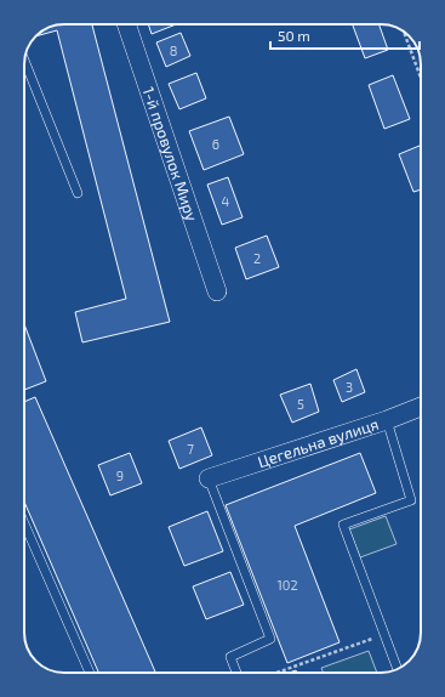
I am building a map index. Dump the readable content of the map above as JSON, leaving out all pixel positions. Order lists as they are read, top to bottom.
{
  "streets": {
    "street": ["1-й провулок Миру", "Цегельна вулиця"]
  },
  "house_numbers": [
    "8",
    "6",
    "4",
    "2",
    "3",
    "5",
    "7",
    "9",
    "102"
  ],
  "scale_bar": "50 m"
}
